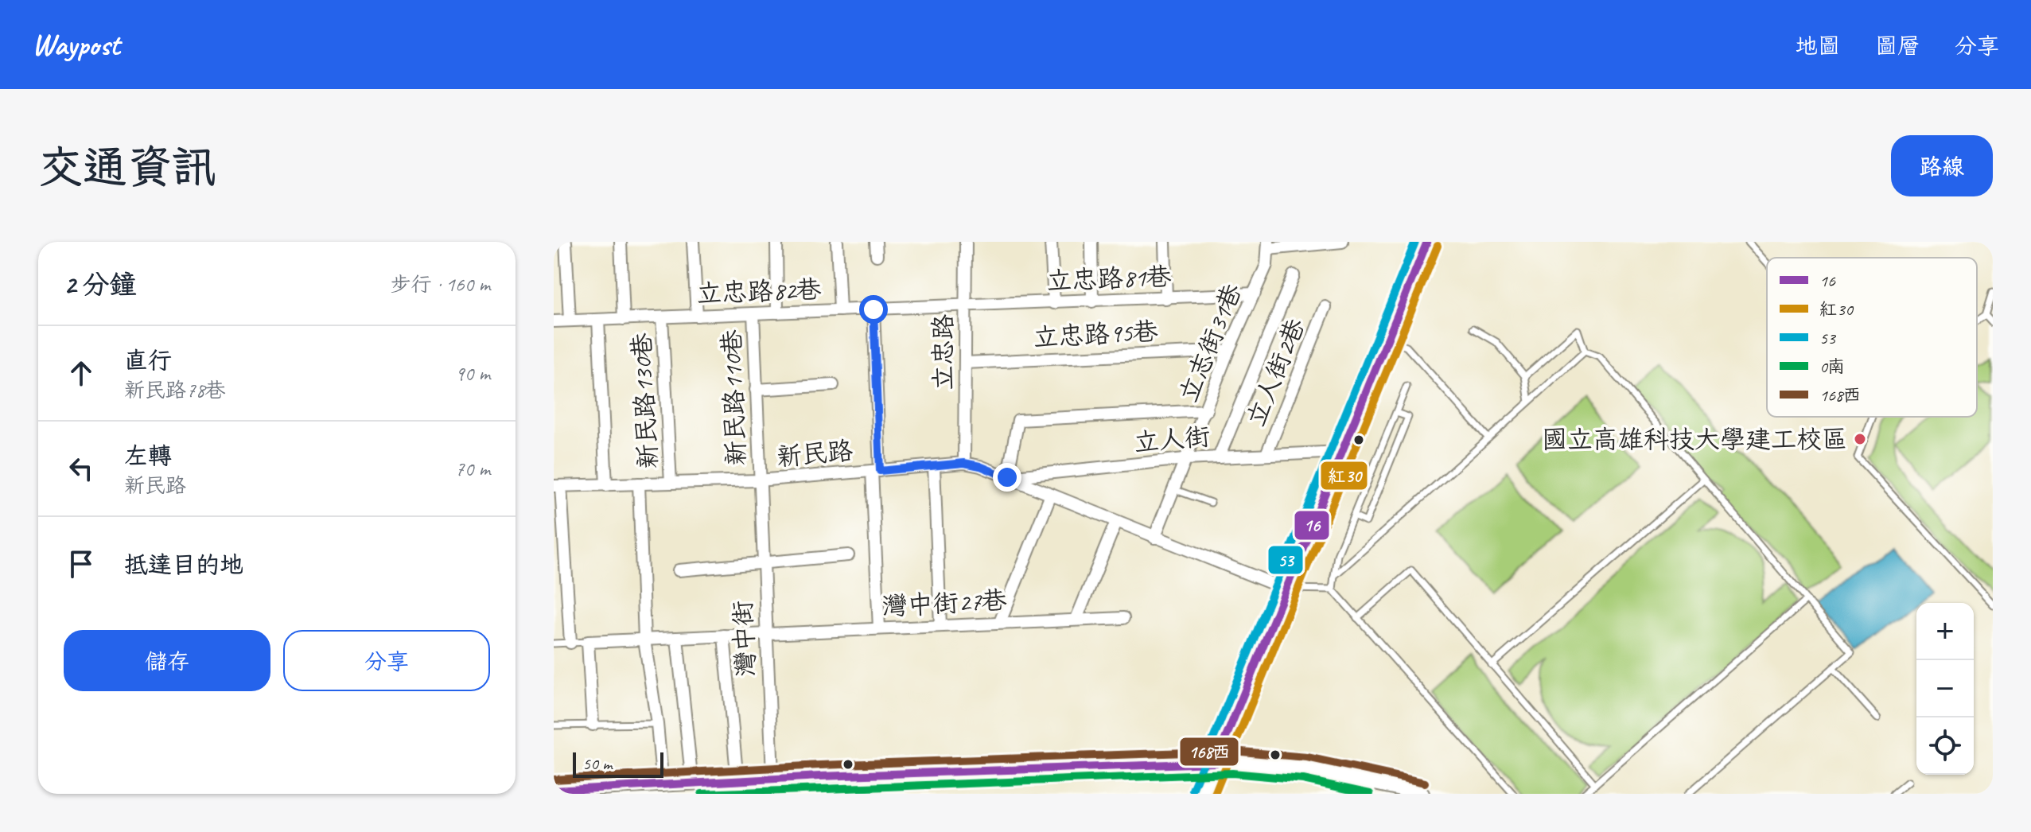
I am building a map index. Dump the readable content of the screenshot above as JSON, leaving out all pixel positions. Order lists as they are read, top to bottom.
{
  "streets": {
    "street": [
      "立忠路81巷",
      "立忠路82巷",
      "立忠路95巷",
      "立志街31巷",
      "立忠路",
      "立人街2巷",
      "新民路110巷",
      "新民路130巷",
      "立人街",
      "新民路",
      "灣中街27巷",
      "灣中街"
    ]
  },
  "crossings": [
    ["立忠路81巷", "立忠路82巷"],
    ["立忠路81巷", "立志街31巷"],
    ["立忠路81巷", "立忠路"],
    ["立忠路82巷", "立忠路"],
    ["立忠路82巷", "新民路110巷"],
    ["立忠路82巷", "新民路130巷"],
    ["立忠路95巷", "立志街31巷"],
    ["立忠路95巷", "立忠路"],
    ["立志街31巷", "立人街"],
    ["立志街31巷", "新民路"],
    ["立忠路", "新民路"],
    ["立人街2巷", "立人街"],
    ["新民路110巷", "新民路"],
    ["新民路110巷", "灣中街"],
    ["新民路130巷", "新民路"],
    ["立人街", "新民路"],
    ["新民路", "灣中街"],
    ["灣中街27巷", "灣中街"]
  ],
  "places": ["國立高雄科技大學建工校區"],
  "lines": [
    "transit line 16",
    "transit line 53",
    "transit line 紅30",
    "transit line 168西",
    "transit line 0南"
  ],
  "legend": [
    "16",
    "紅30",
    "53",
    "0南",
    "168西"
  ],
  "scale_bar": "50 m",
  "page": {
    "header": "Waypost",
    "nav": ["地圖", "圖層", "分享"],
    "buttons": [
      "路線",
      ["儲存", "分享"]
    ],
    "title": "交通資訊",
    "heading": ["2 分鐘", "步行 · 160 m"],
    "list": [
      ["直行", "新民路78巷", "90 m"],
      ["左轉", "新民路", "70 m"],
      "抵達目的地"
    ],
    "map_buttons": ["+", "−"],
    "scale": "50 m"
  }
}
